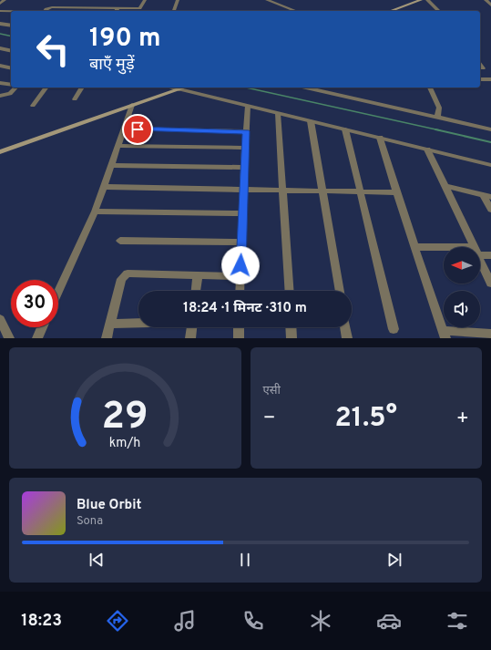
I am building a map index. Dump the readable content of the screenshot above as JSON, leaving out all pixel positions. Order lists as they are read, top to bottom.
{
  "north": "left",
  "page": {
    "turn": ["190 m", "बाएँ मुड़ें"],
    "limit": "30",
    "trip": "18:24 · 1 मिनट · 310 m",
    "tile": "एसी",
    "heat": ["−", "21.5°", "+"],
    "song": ["Blue Orbit", "Sona"],
    "tabs": "18:23",
    "gauge": ["29", "km/h"]
  }
}
